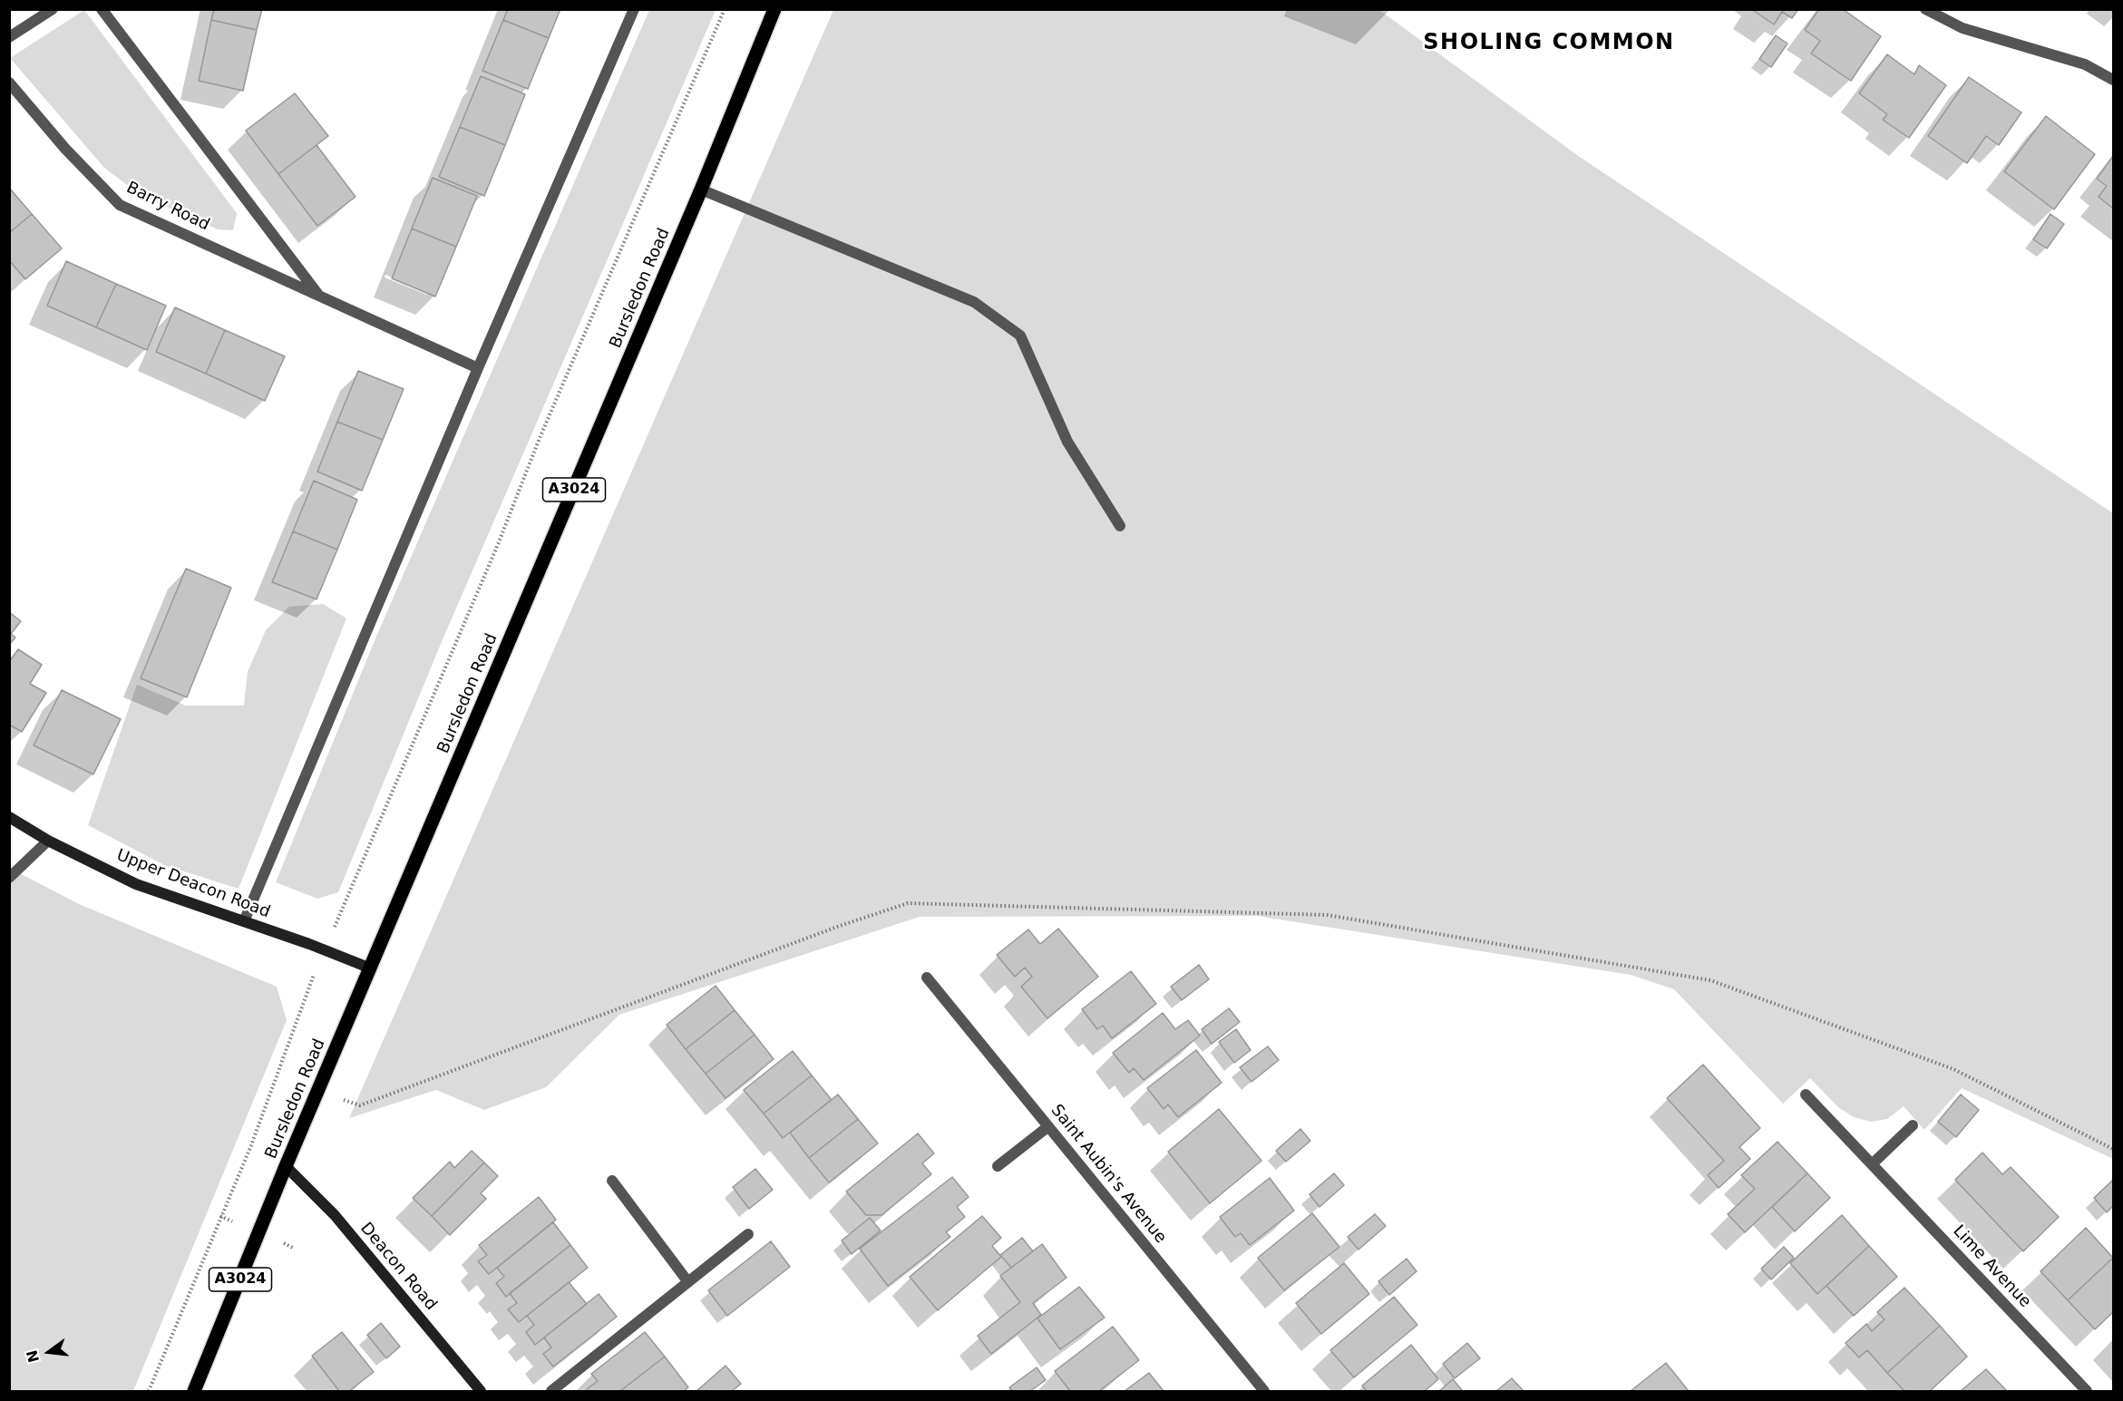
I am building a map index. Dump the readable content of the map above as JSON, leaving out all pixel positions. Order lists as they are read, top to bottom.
{
  "streets": {
    "main road": ["Bursledon Road", "A3024"],
    "street": [
      "Barry Road",
      "Upper Deacon Road",
      "Saint Aubin's Avenue",
      "Deacon Road",
      "Lime Avenue"
    ]
  },
  "crossings": [
    ["Bursledon Road", "Upper Deacon Road"],
    ["Bursledon Road", "Deacon Road"]
  ],
  "districts": ["SHOLING COMMON"],
  "north": "left"
}
